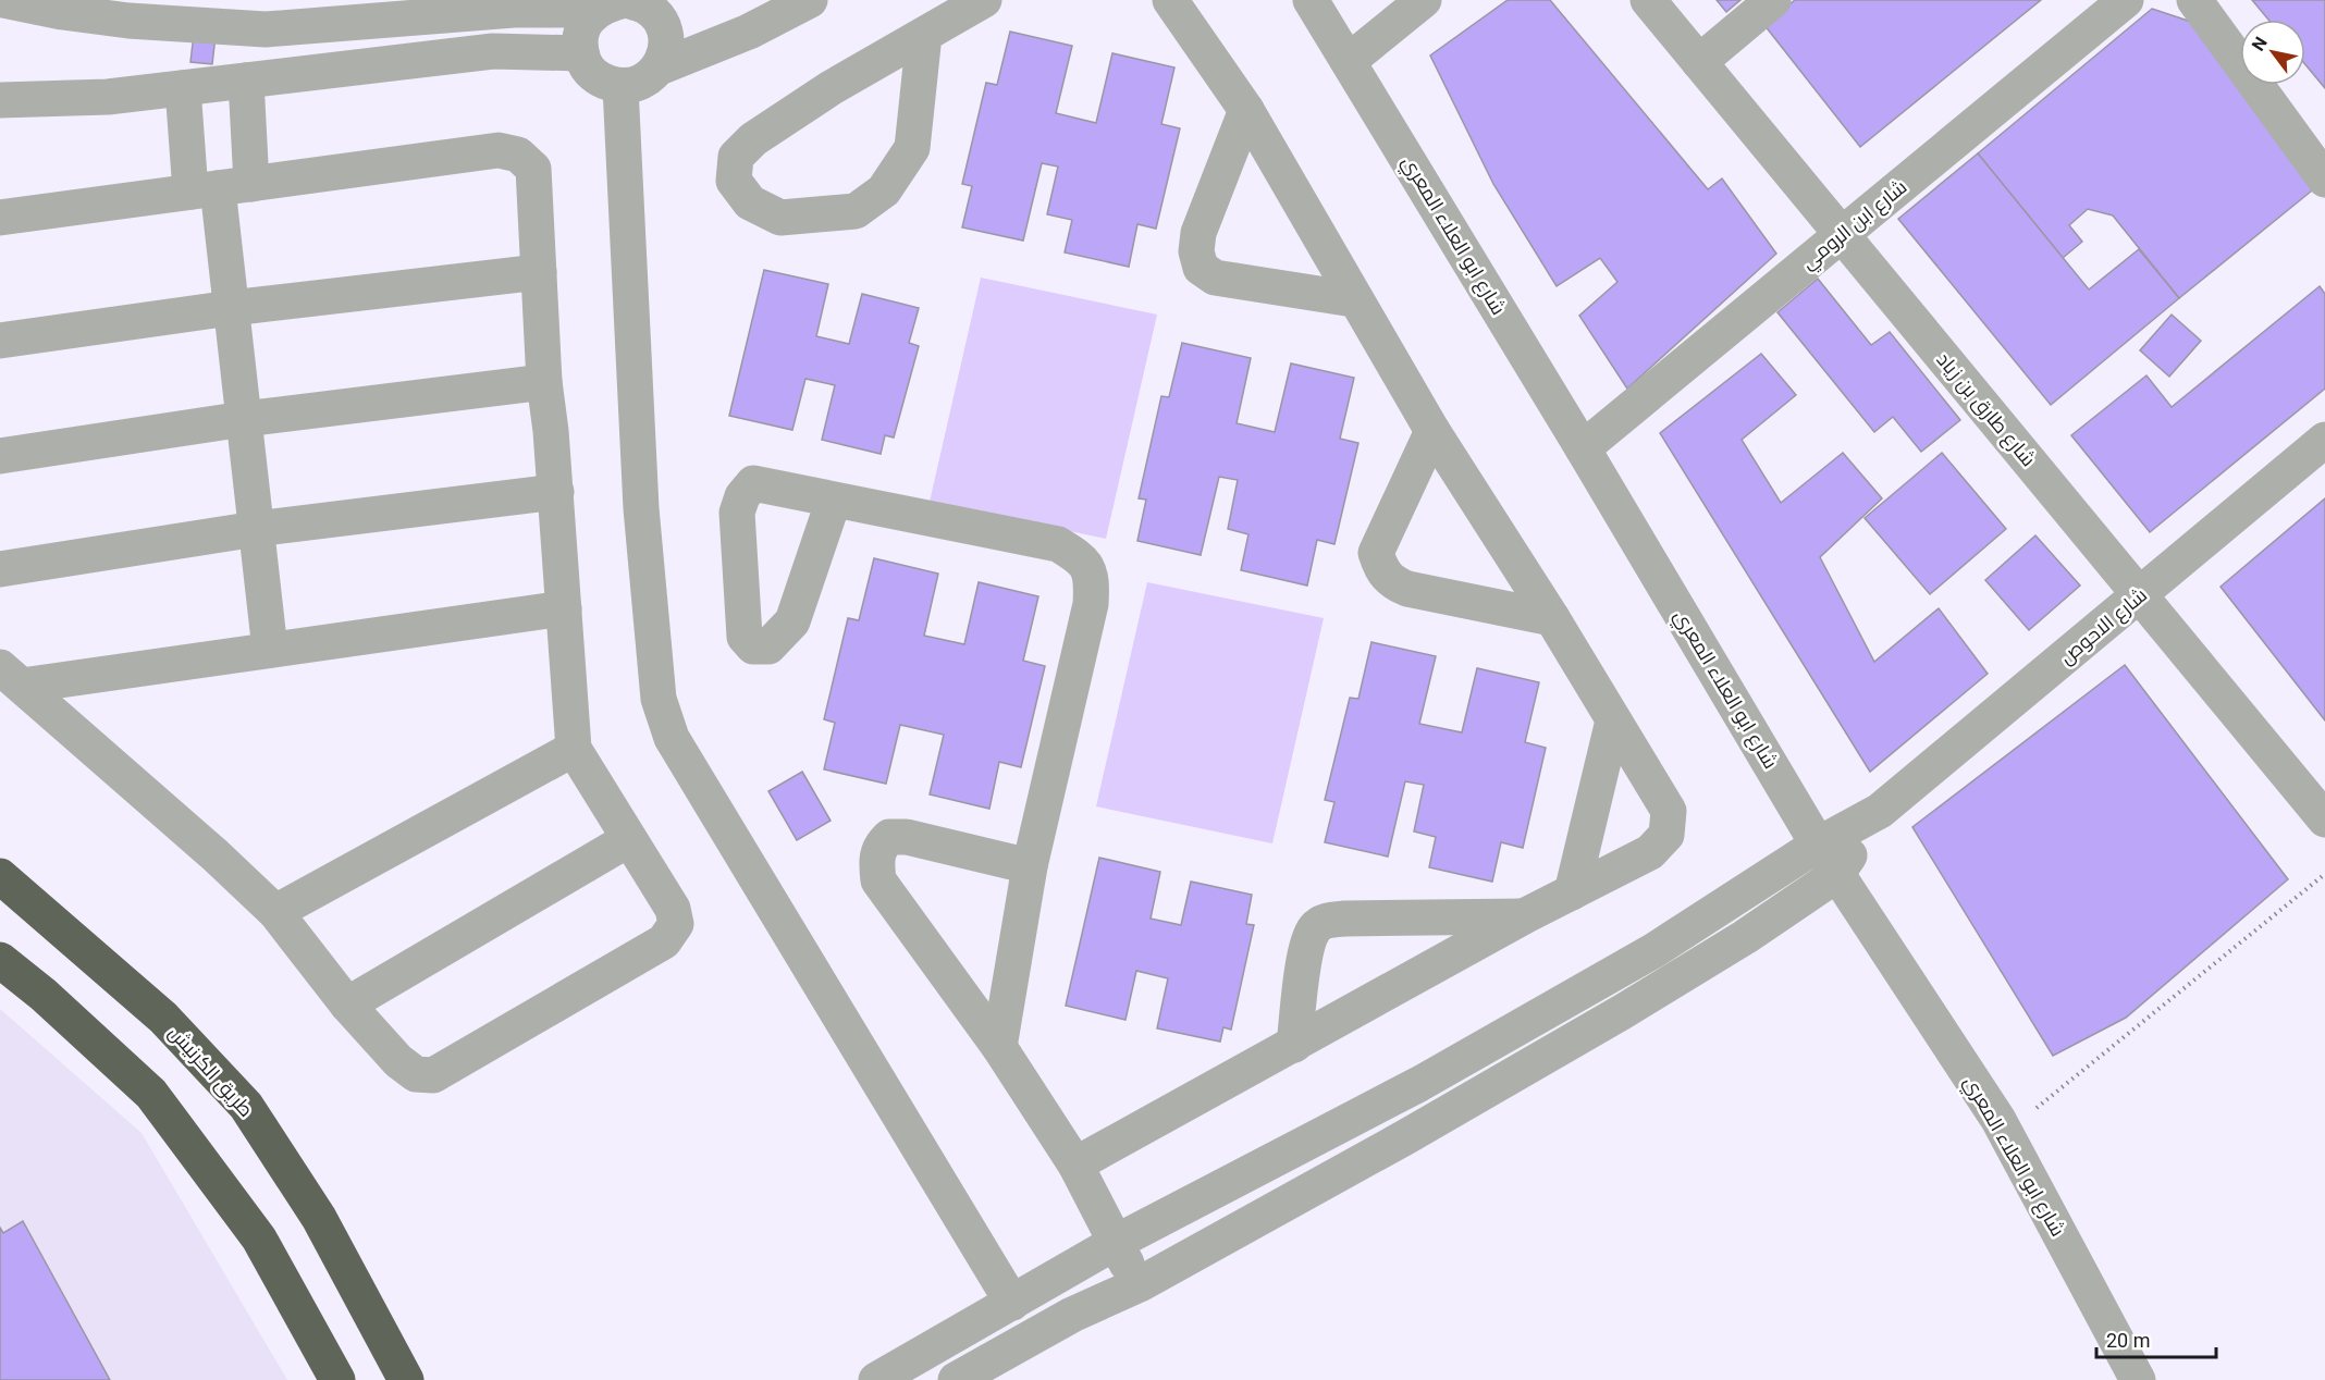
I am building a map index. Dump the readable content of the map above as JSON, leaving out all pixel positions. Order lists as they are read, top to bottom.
{
  "streets": {
    "highway": ["طريق الكرنيش"],
    "street": [
      "شارع ابن الرومي",
      "شارع ابو العلاء المعري",
      "شارع طارق بن زياد",
      "شارع الاحوص"
    ]
  },
  "crossings": [
    ["شارع ابن الرومي", "شارع ابو العلاء المعري"],
    ["شارع ابن الرومي", "شارع طارق بن زياد"],
    ["شارع طارق بن زياد", "شارع الاحوص"]
  ],
  "scale_bar": "20 m",
  "north": "top left"
}
